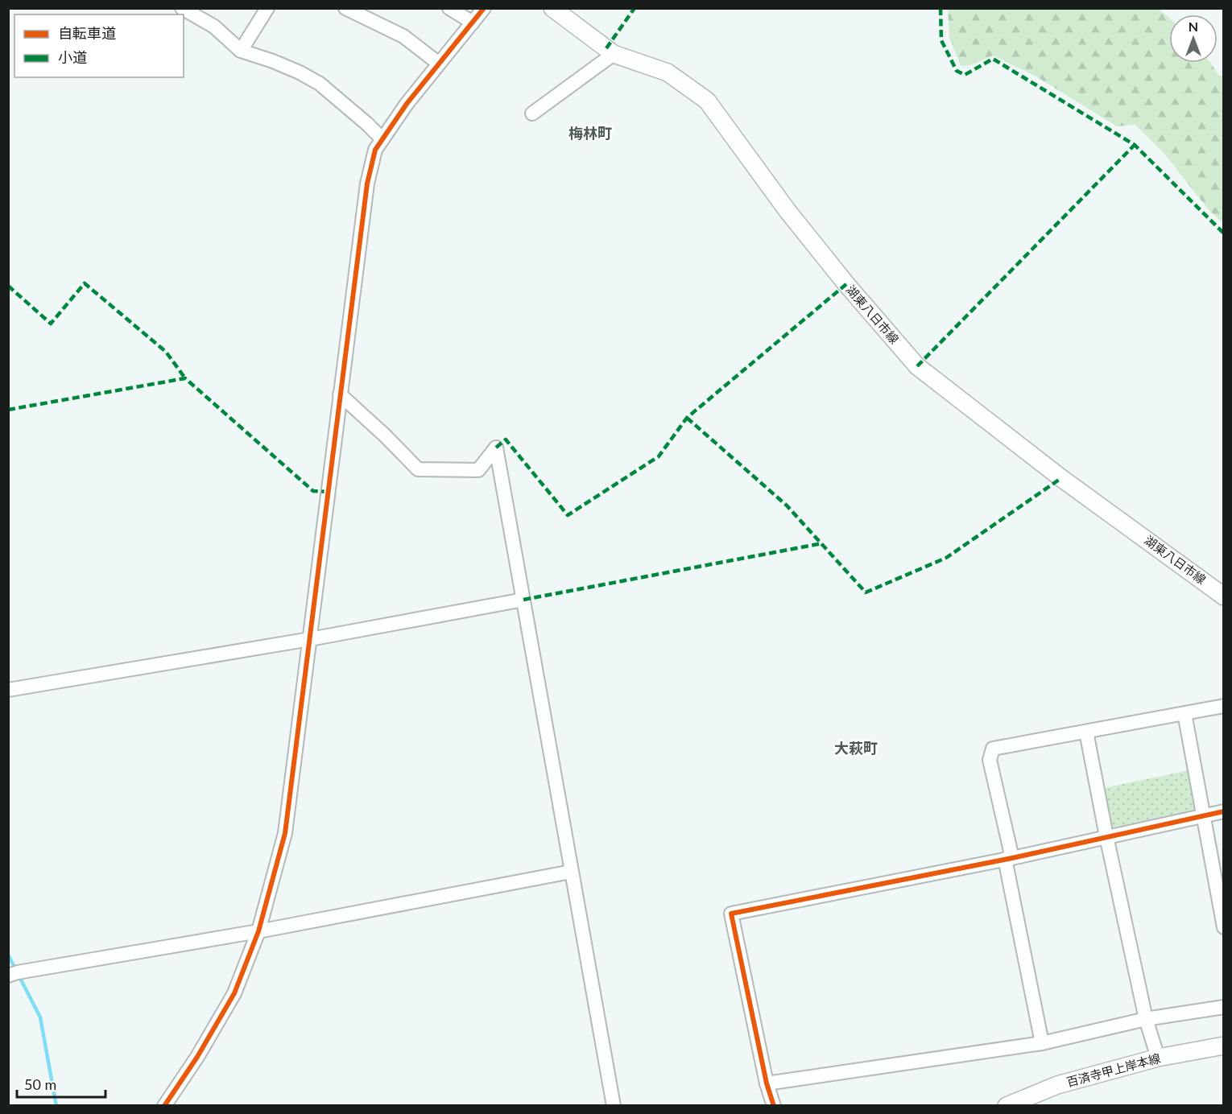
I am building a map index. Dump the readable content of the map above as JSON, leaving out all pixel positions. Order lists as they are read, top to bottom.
{
  "streets": {
    "main road": ["湖東八日市線", "百済寺甲上岸本線"]
  },
  "districts": ["梅林町", "大萩町"],
  "legend": ["自転車道", "小道"],
  "scale_bar": "50 m",
  "north": "top"
}
